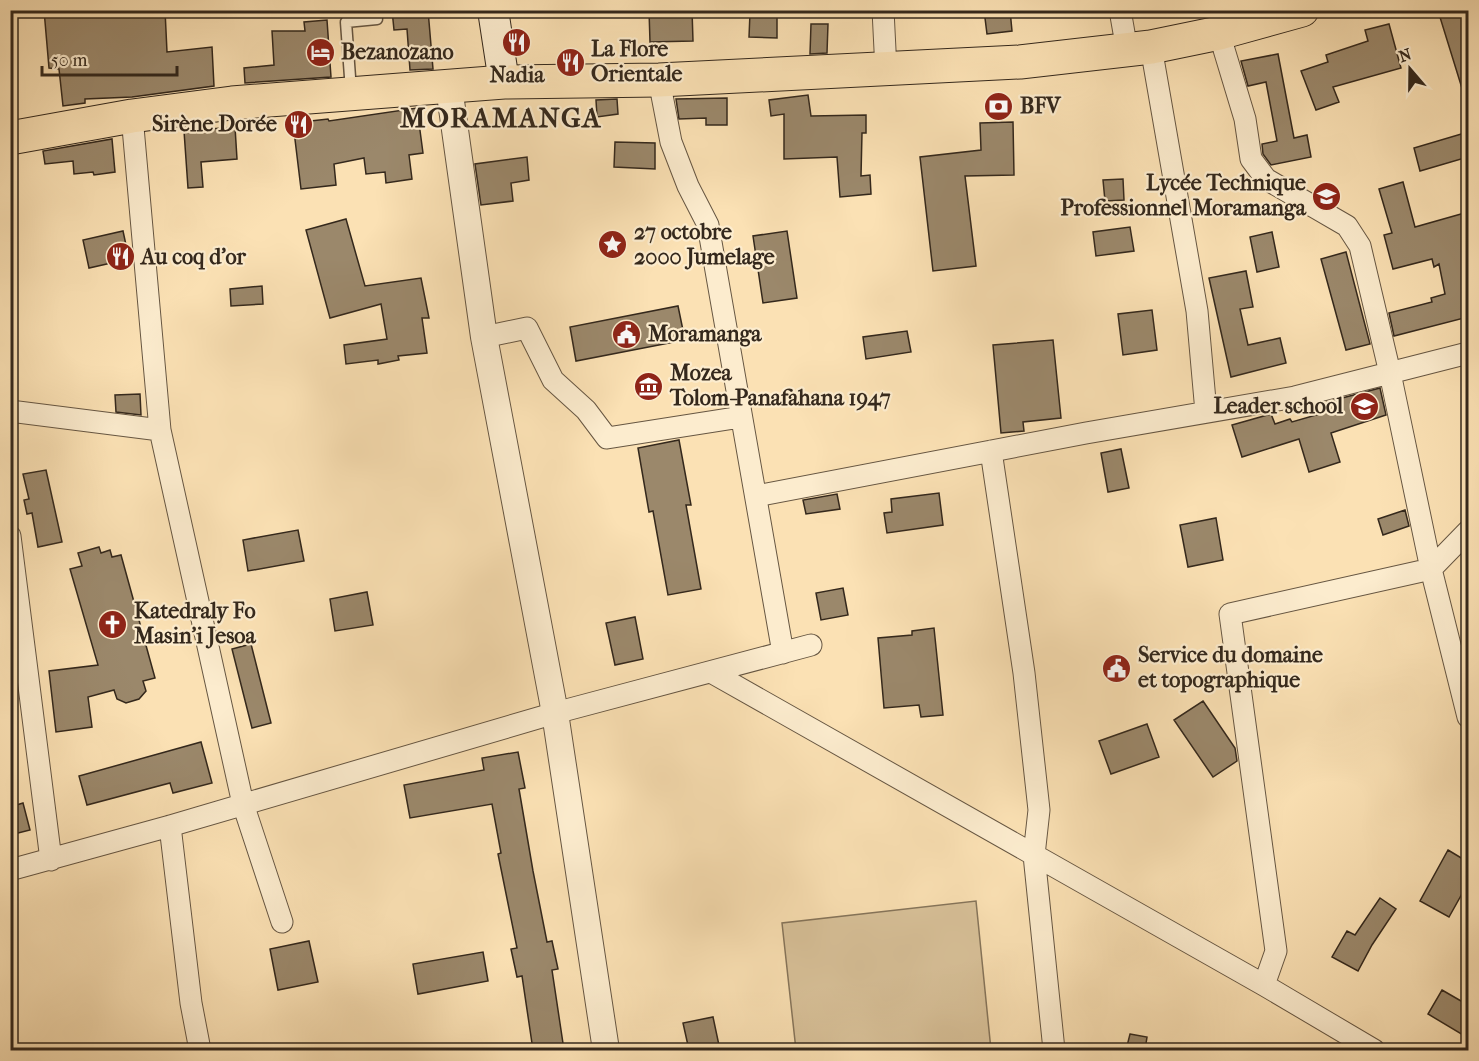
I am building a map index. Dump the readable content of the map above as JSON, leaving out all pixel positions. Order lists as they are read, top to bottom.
{
  "districts": ["MORAMANGA"],
  "places": {
    "restaurant": [
      "Nadia",
      "La Flore Orientale",
      "Sirène Dorée",
      "Au coq d'or"
    ],
    "hotel": ["Bezanozano"],
    "bank": ["BFV"],
    "school or university": ["Lycée Technique Professionnel Moramanga", "Leader school"],
    "place": ["27 octobre 2000 Jumelage"],
    "public building": ["Moramanga", "Service du domaine et topographique"],
    "museum": ["Mozea Tolom-Panafahana 1947"],
    "church": ["Katedraly Fo Masin'i Jesoa"]
  },
  "scale_bar": "50 m",
  "north": "top"
}
